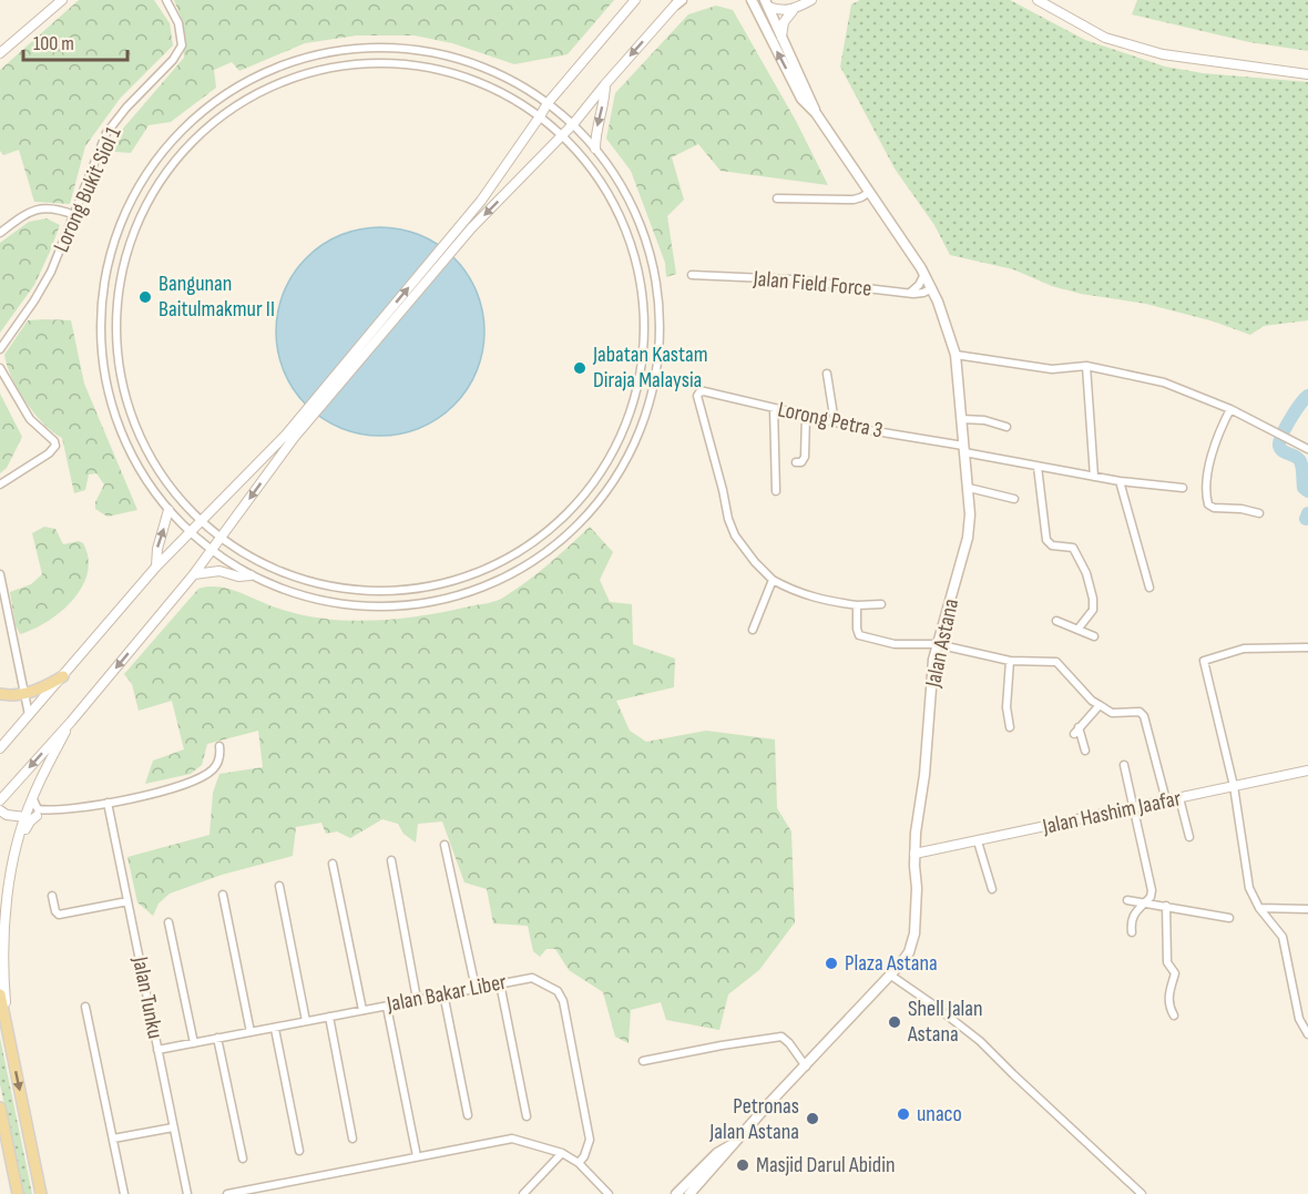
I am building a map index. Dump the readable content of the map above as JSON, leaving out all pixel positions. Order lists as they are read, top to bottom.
{
  "streets": {
    "main road": ["Jalan Astana"],
    "street": [
      "Lorong Bukit Siol 1",
      "Jalan Field Force",
      "Lorong Petra 3",
      "Jalan Hashim Jaafar",
      "Jalan Bakar Liber",
      "Jalan Tunku"
    ]
  },
  "crossings": [
    ["Jalan Field Force", "Jalan Astana"],
    ["Lorong Petra 3", "Jalan Astana"],
    ["Jalan Astana", "Jalan Hashim Jaafar"],
    ["Jalan Bakar Liber", "Jalan Tunku"]
  ],
  "places": [
    "Bangunan Baitulmakmur II",
    "Jabatan Kastam Diraja Malaysia",
    "Plaza Astana",
    "Shell Jalan Astana",
    "unaco",
    "Petronas Jalan Astana",
    "Masjid Darul Abidin"
  ],
  "scale_bar": "100 m"
}
